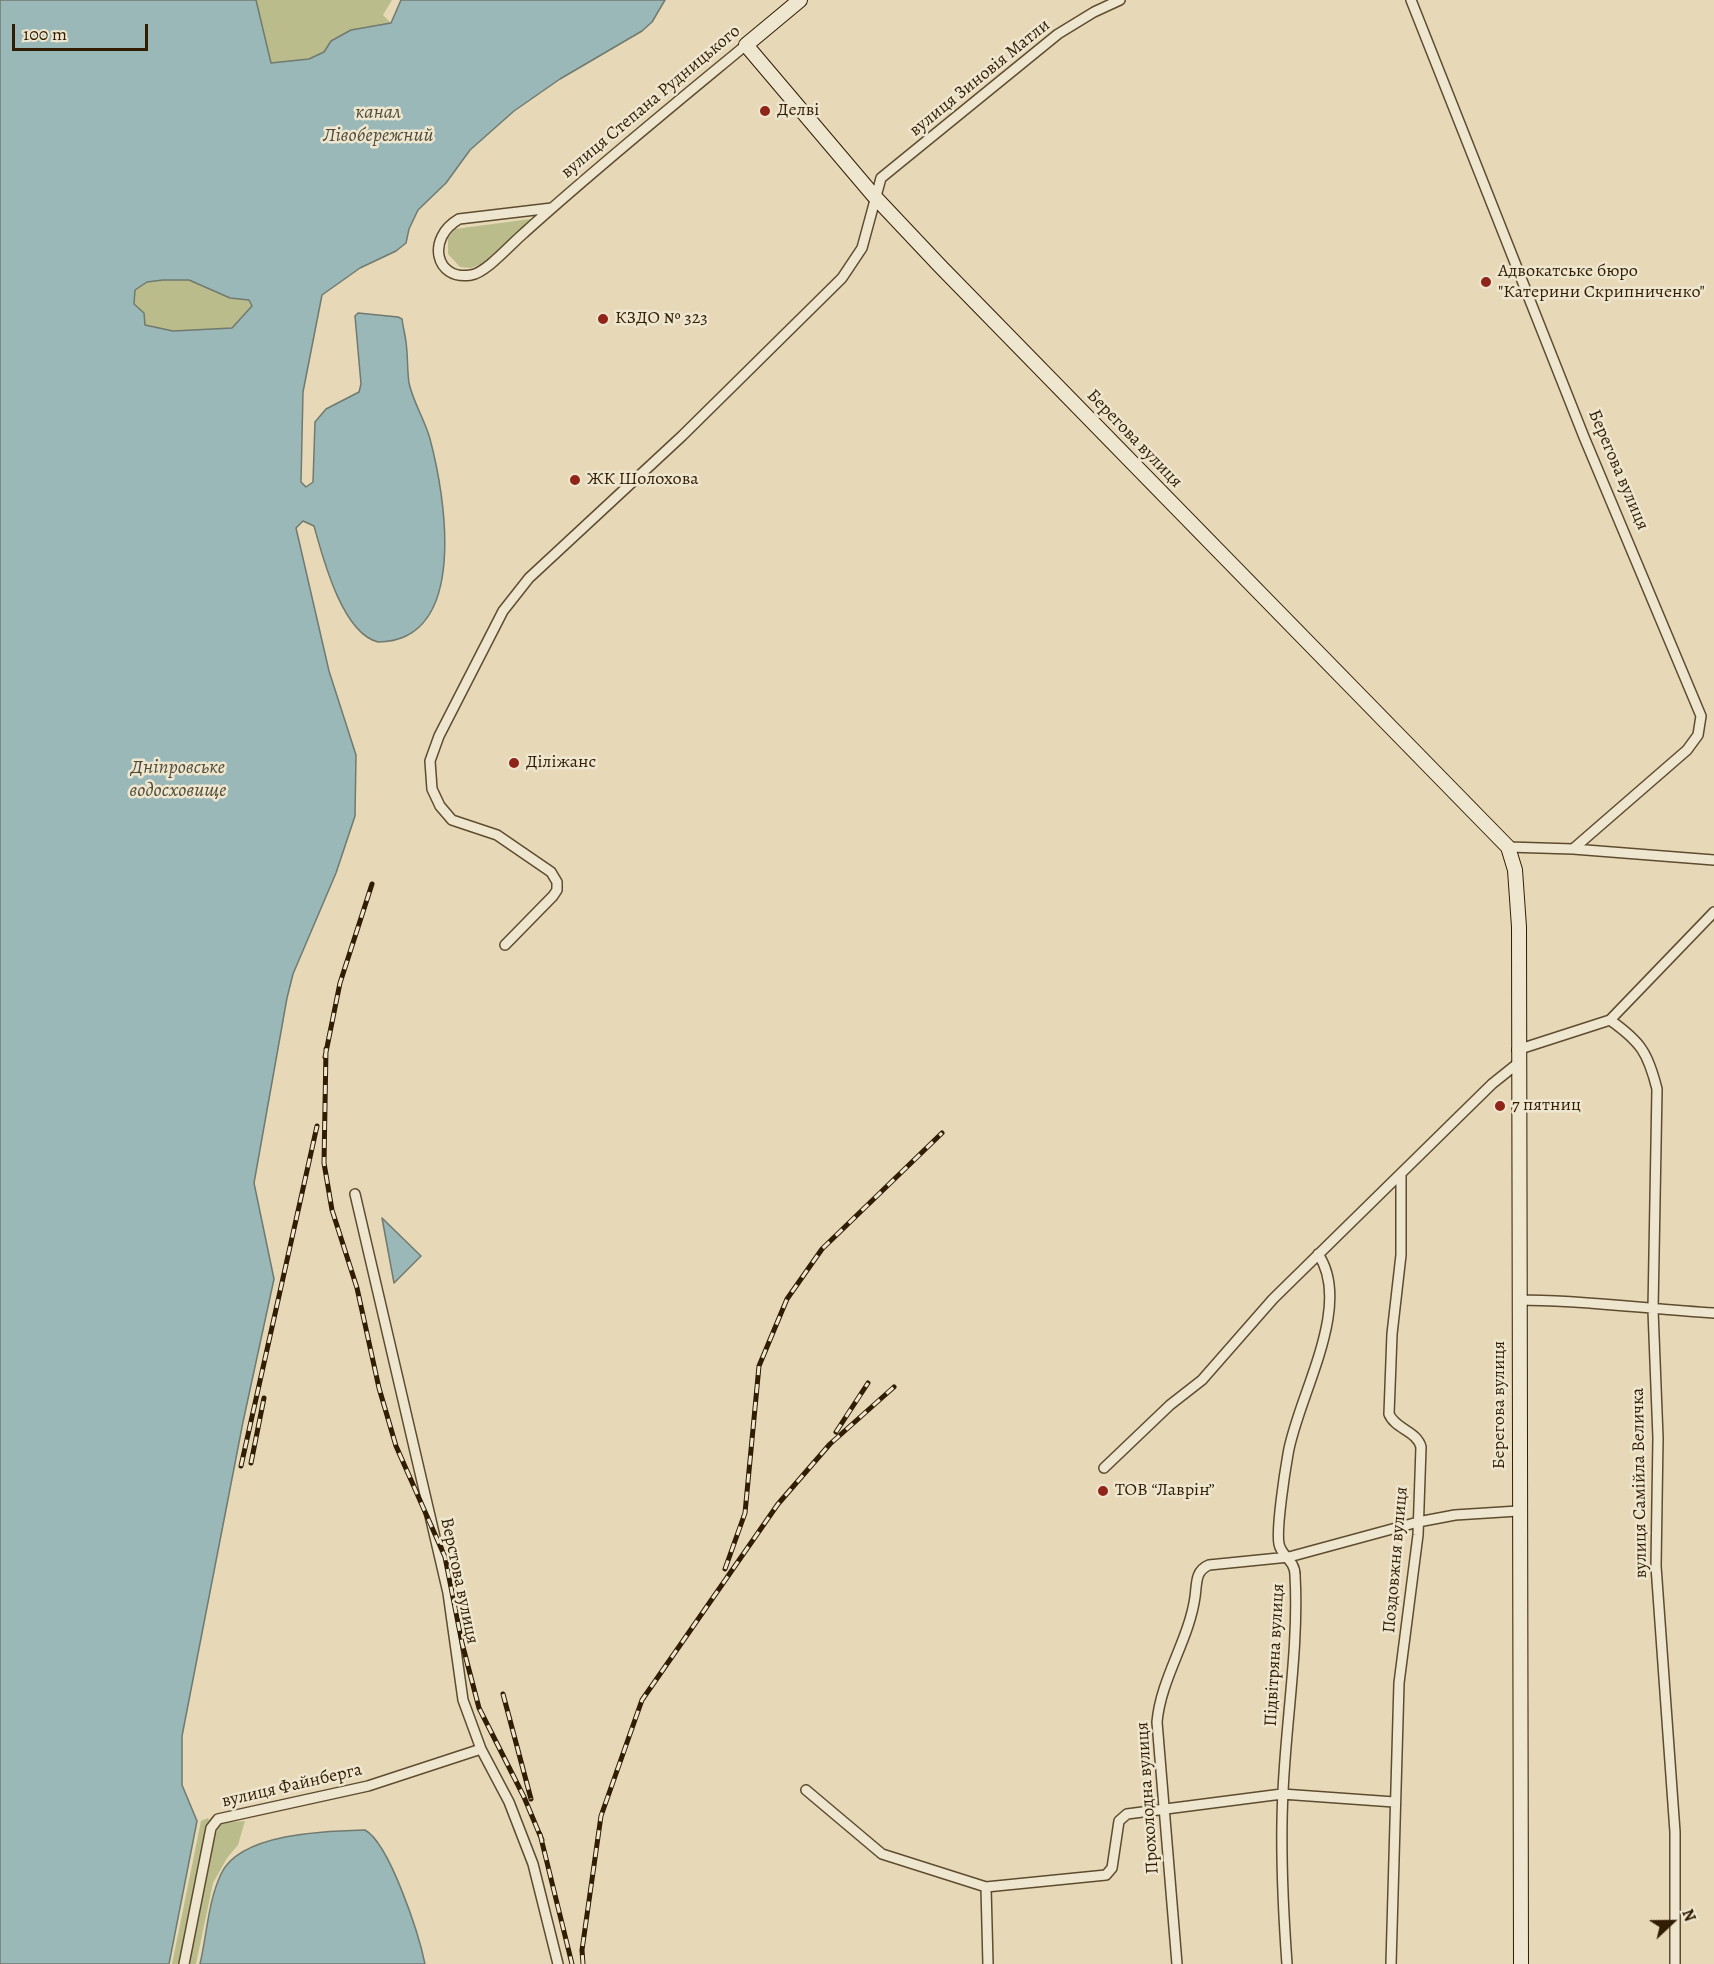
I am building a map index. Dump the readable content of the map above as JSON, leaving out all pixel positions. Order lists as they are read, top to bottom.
{
  "streets": {
    "street": [
      "вулиця Зиновія Матли",
      "вулиця Степана Рудницького",
      "Берегова вулиця",
      "вулиця Самійла Величка",
      "Поздовжня вулиця",
      "Верстова вулиця",
      "Підвітряна вулиця",
      "вулиця Файнберга",
      "Прохолодна вулиця"
    ]
  },
  "crossings": [
    ["вулиця Зиновія Матли", "Берегова вулиця"],
    ["вулиця Степана Рудницького", "Берегова вулиця"],
    ["Верстова вулиця", "вулиця Файнберга"],
    ["Підвітряна вулиця", "Прохолодна вулиця"]
  ],
  "water": ["канал Лівобережний", "Дніпровське водосховище"],
  "places": [
    "Делві",
    "Адвокатське бюро \"Катерини Скрипниченко\"",
    "КЗДО № 323",
    "ЖК Шолохова",
    "Діліжанс",
    "7 пятниц",
    "ТОВ “Лаврін”"
  ],
  "scale_bar": "100 m",
  "north": "right"
}
